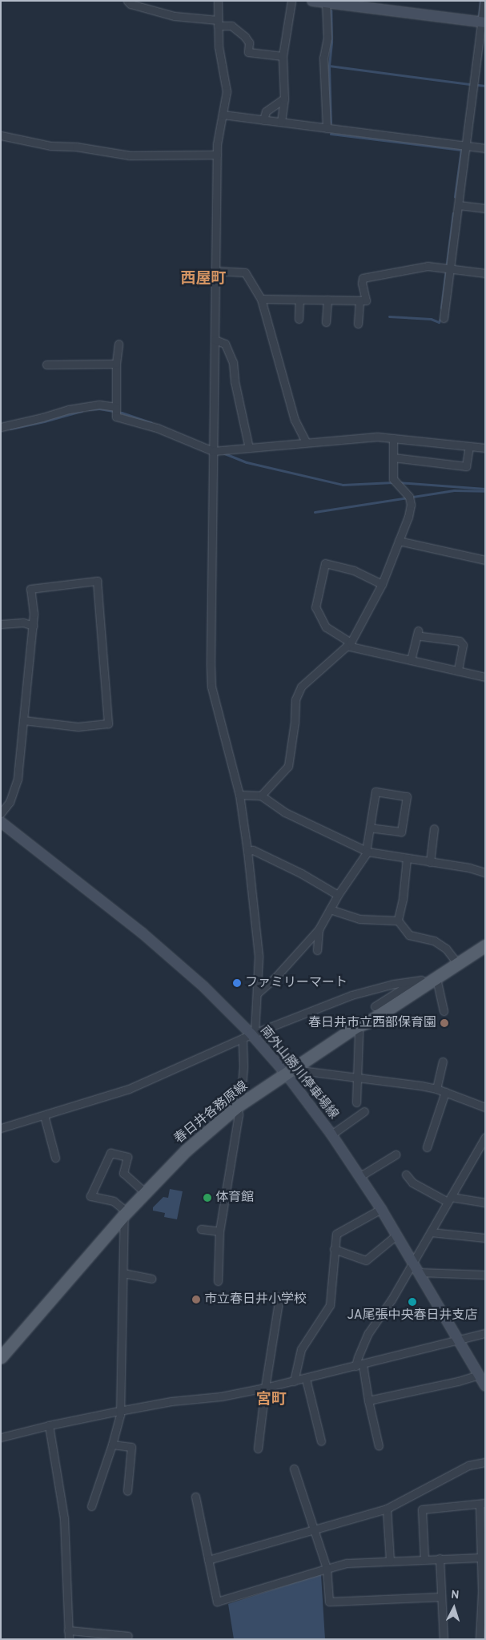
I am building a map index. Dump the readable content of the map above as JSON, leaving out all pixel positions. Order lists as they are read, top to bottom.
{
  "streets": {
    "main road": ["南外山勝川停車場線", "春日井各務原線"]
  },
  "crossings": [
    ["南外山勝川停車場線", "春日井各務原線"]
  ],
  "districts": ["西屋町", "宮町"],
  "places": [
    "ファミリーマート",
    "春日井市立西部保育園",
    "体育館",
    "市立春日井小学校",
    "JA尾張中央春日井支店"
  ],
  "north": "top"
}
